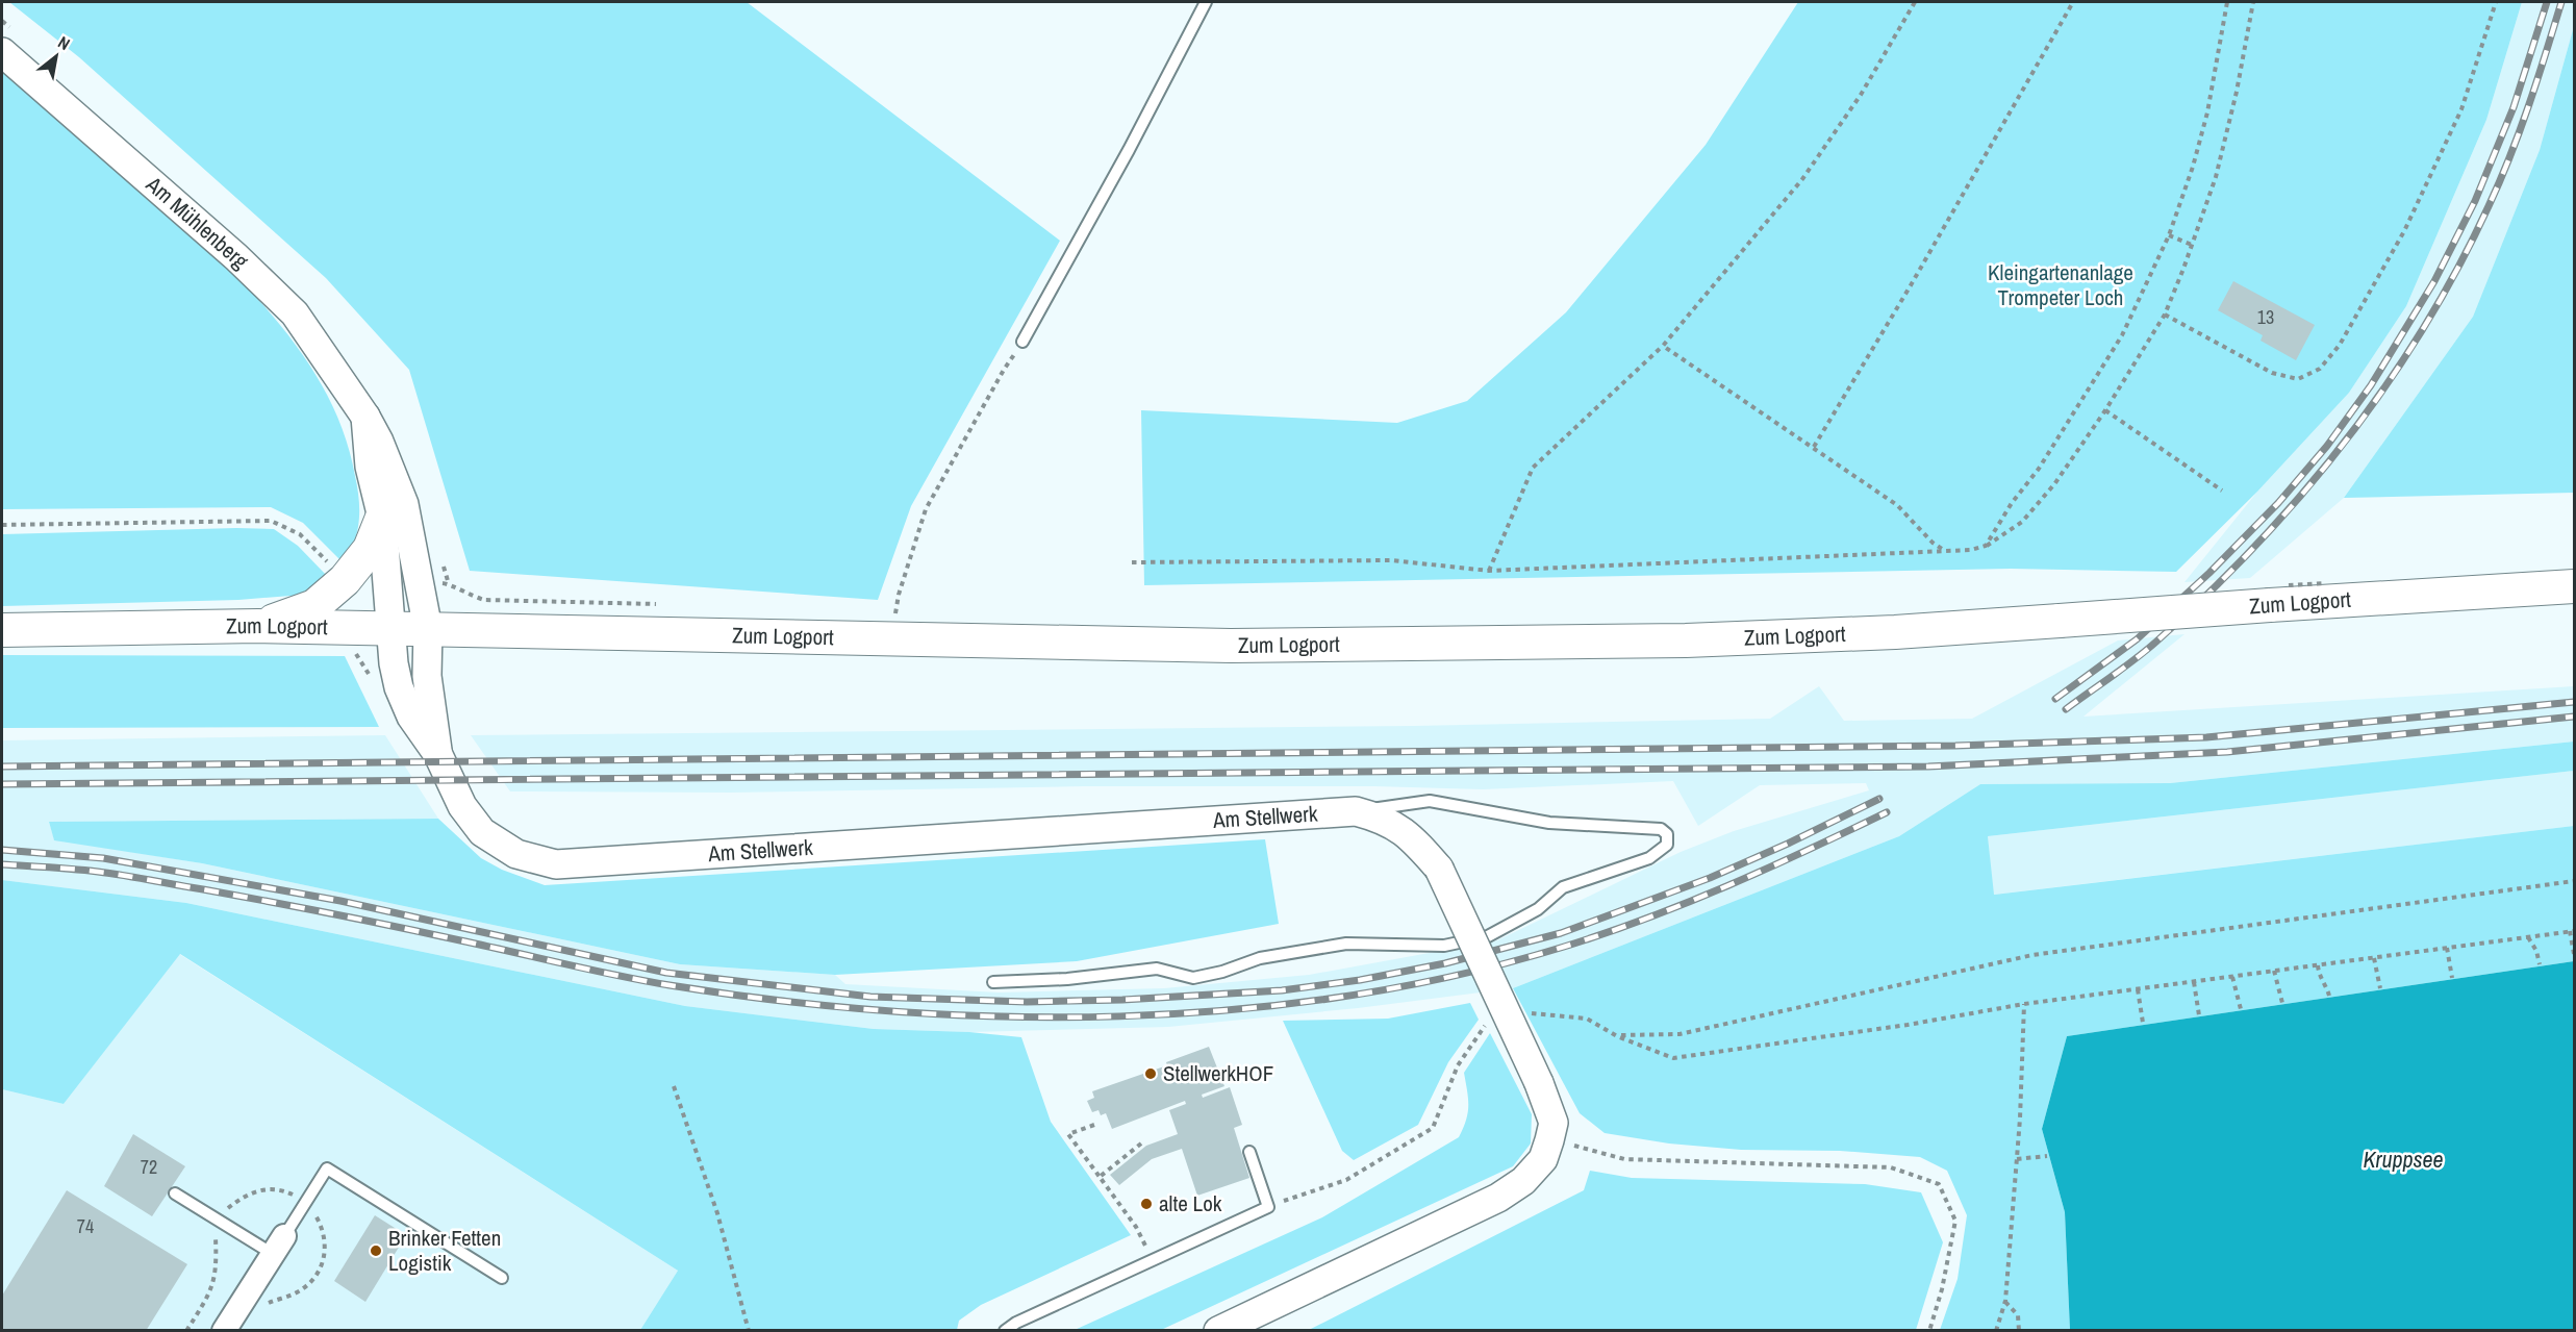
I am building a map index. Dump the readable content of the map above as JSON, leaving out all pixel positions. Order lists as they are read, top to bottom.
{
  "streets": {
    "main road": ["Zum Logport"],
    "street": ["Am Mühlenberg", "Am Stellwerk"]
  },
  "crossings": [
    ["Am Mühlenberg", "Zum Logport"],
    ["Am Mühlenberg", "Am Stellwerk"],
    ["Zum Logport", "Am Stellwerk"]
  ],
  "water": ["Kruppsee"],
  "parks": ["Kleingartenanlage Trompeter Loch"],
  "places": ["StellwerkHOF", "alte Lok", "Brinker Fetten Logistik"],
  "house_numbers": ["13", "72", "74"],
  "north": "top right"
}
